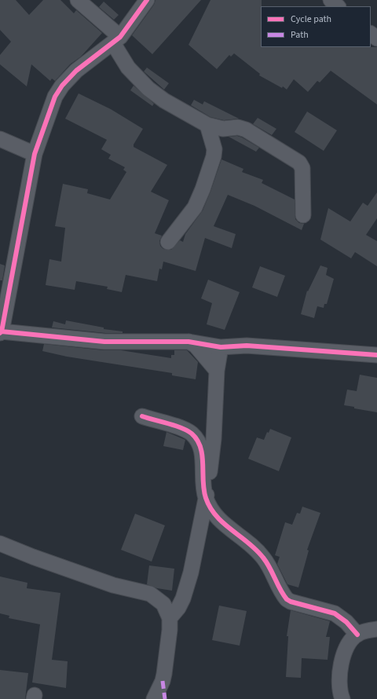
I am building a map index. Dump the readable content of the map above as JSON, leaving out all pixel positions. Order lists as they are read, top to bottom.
{
  "legend": ["Cycle path", "Path"]
}
